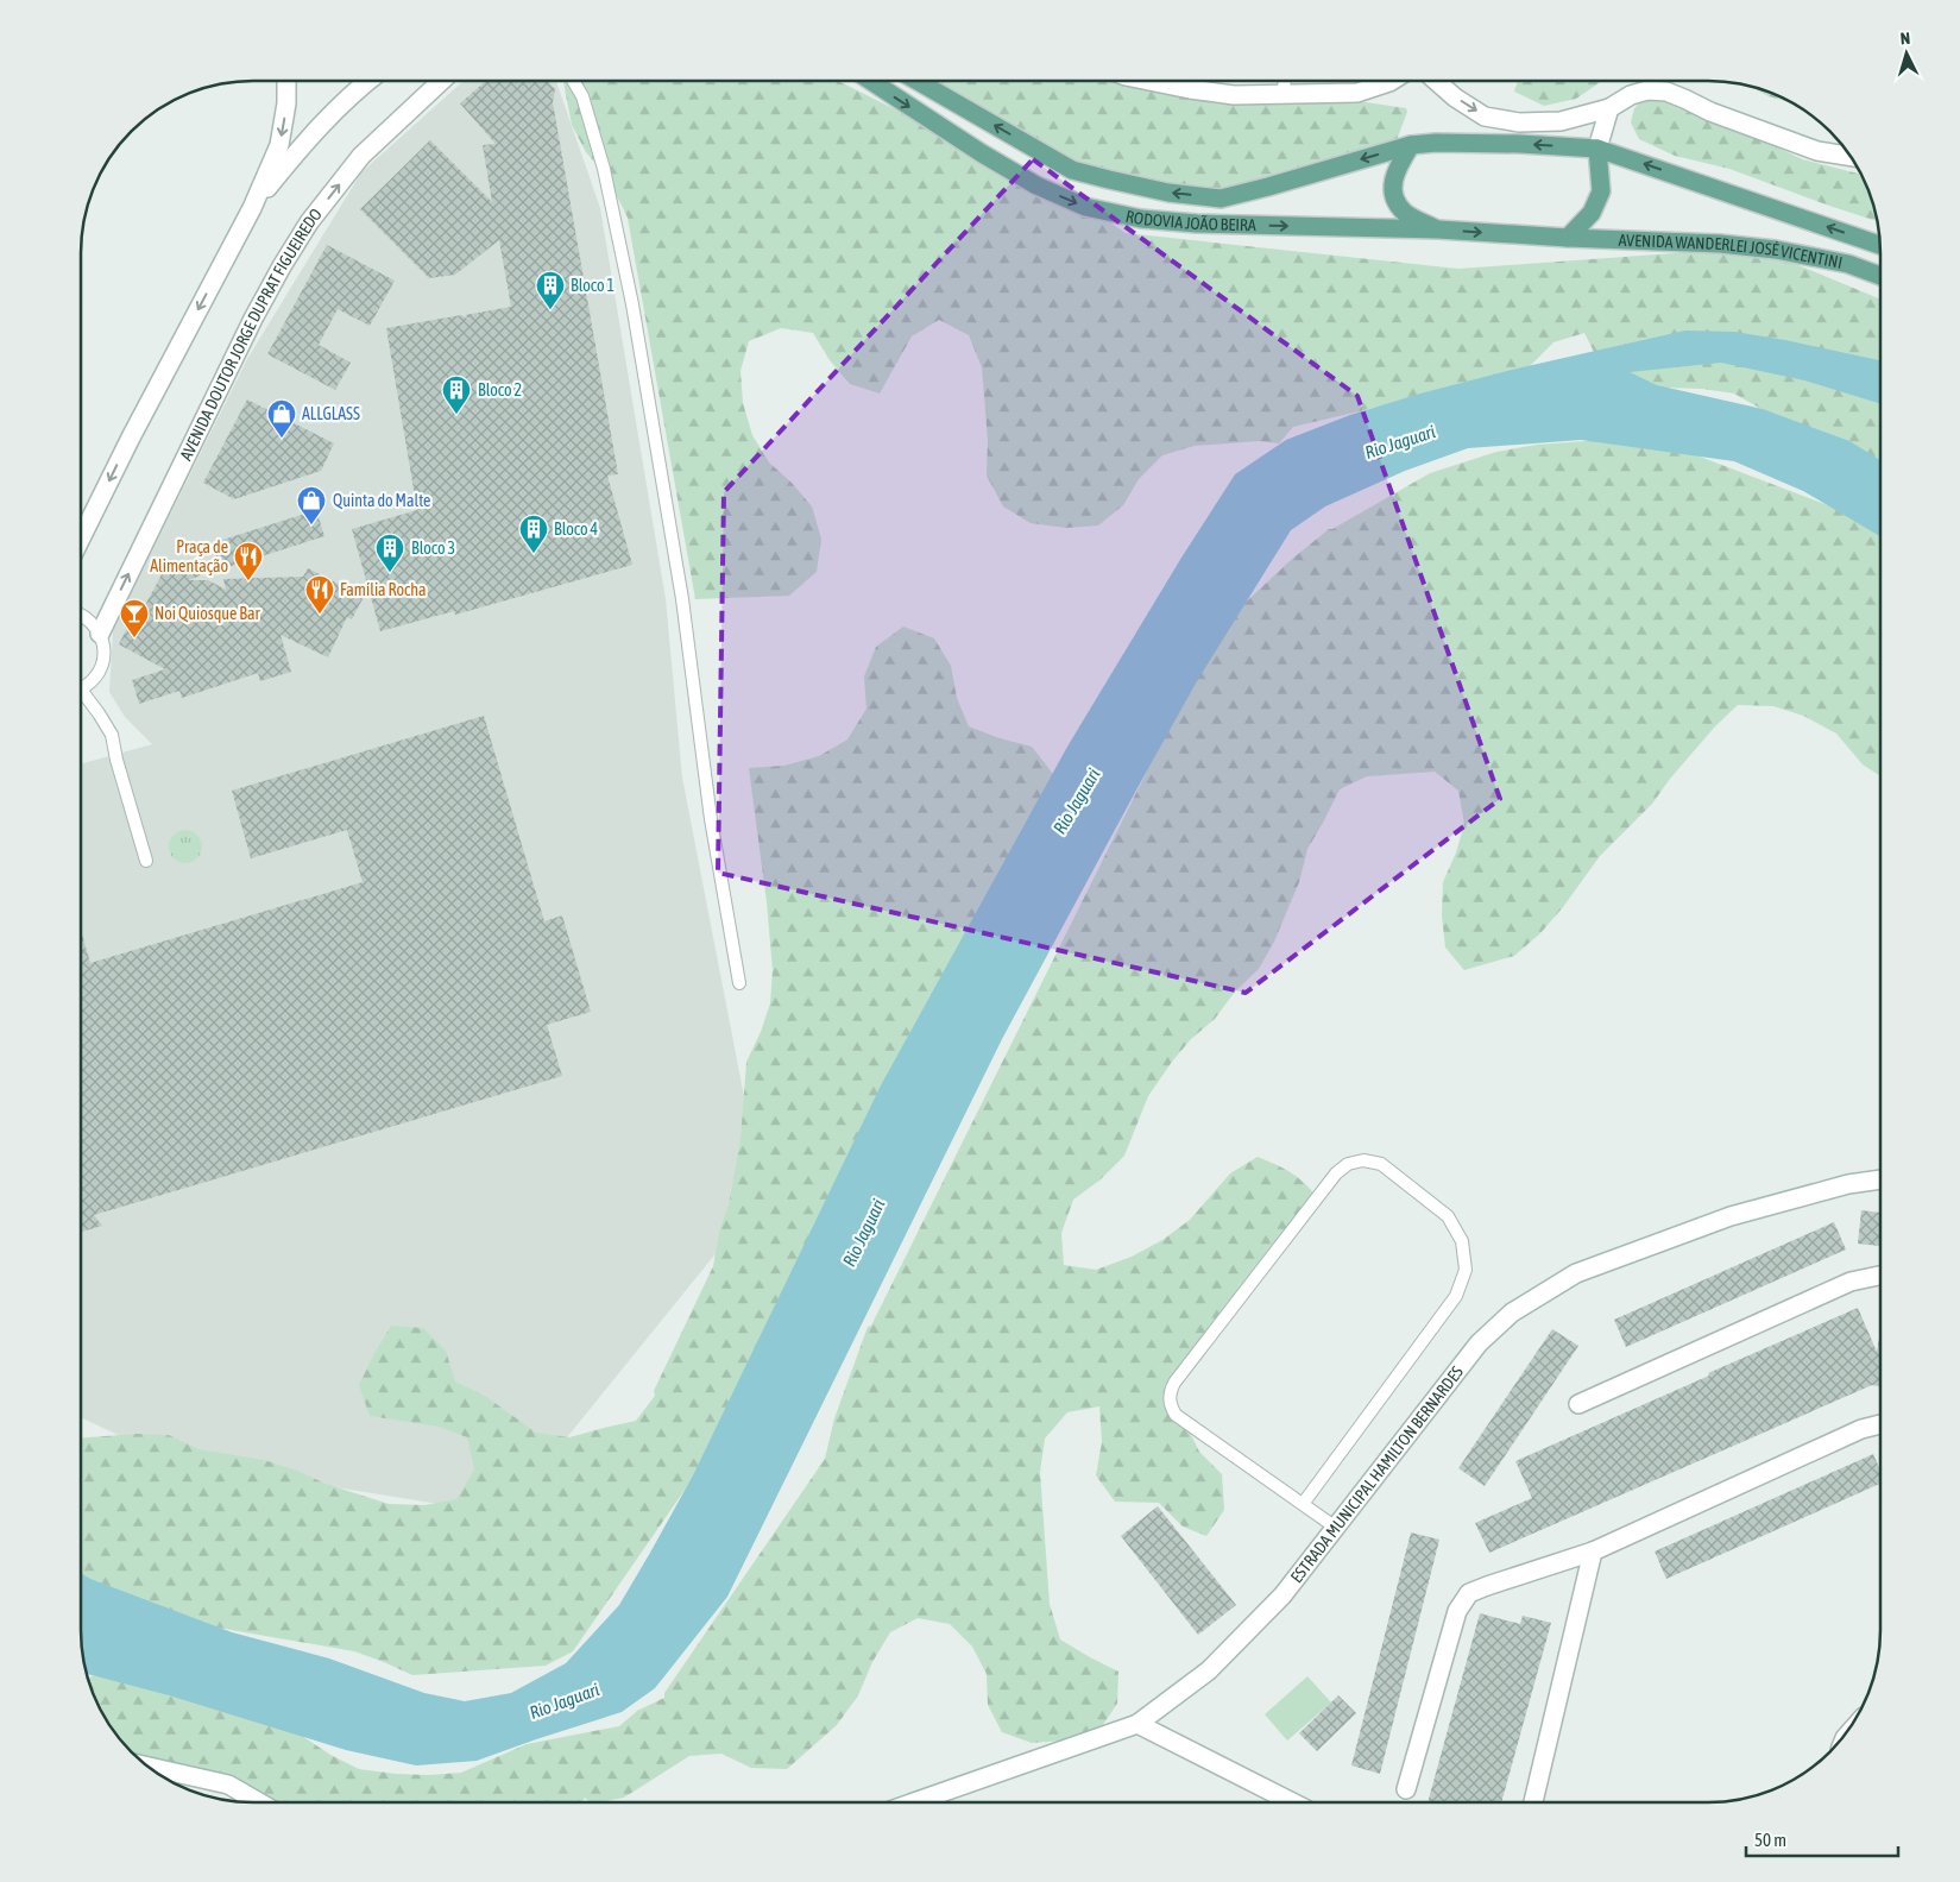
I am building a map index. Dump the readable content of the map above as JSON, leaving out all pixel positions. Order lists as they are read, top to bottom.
{
  "streets": {
    "main road": ["RODOVIA JOÃO BEIRA", "AVENIDA WANDERLEI JOSÉ VICENTINI"],
    "street": ["AVENIDA DOUTOR JORGE DUPRAT FIGUEIREDO", "ESTRADA MUNICIPAL HAMILTON BERNARDES"]
  },
  "crossings": [
    ["RODOVIA JOÃO BEIRA", "AVENIDA WANDERLEI JOSÉ VICENTINI"]
  ],
  "water": ["Rio Jaguari"],
  "places": {
    "building": [
      "Bloco 1",
      "Bloco 2",
      "Bloco 4",
      "Bloco 3"
    ],
    "shop": ["ALLGLASS", "Quinta do Malte"],
    "restaurant": ["Praça de Alimentação", "Família Rocha"],
    "bar": ["Noi Quiosque Bar"]
  },
  "scale_bar": "50 m",
  "north": "top"
}
